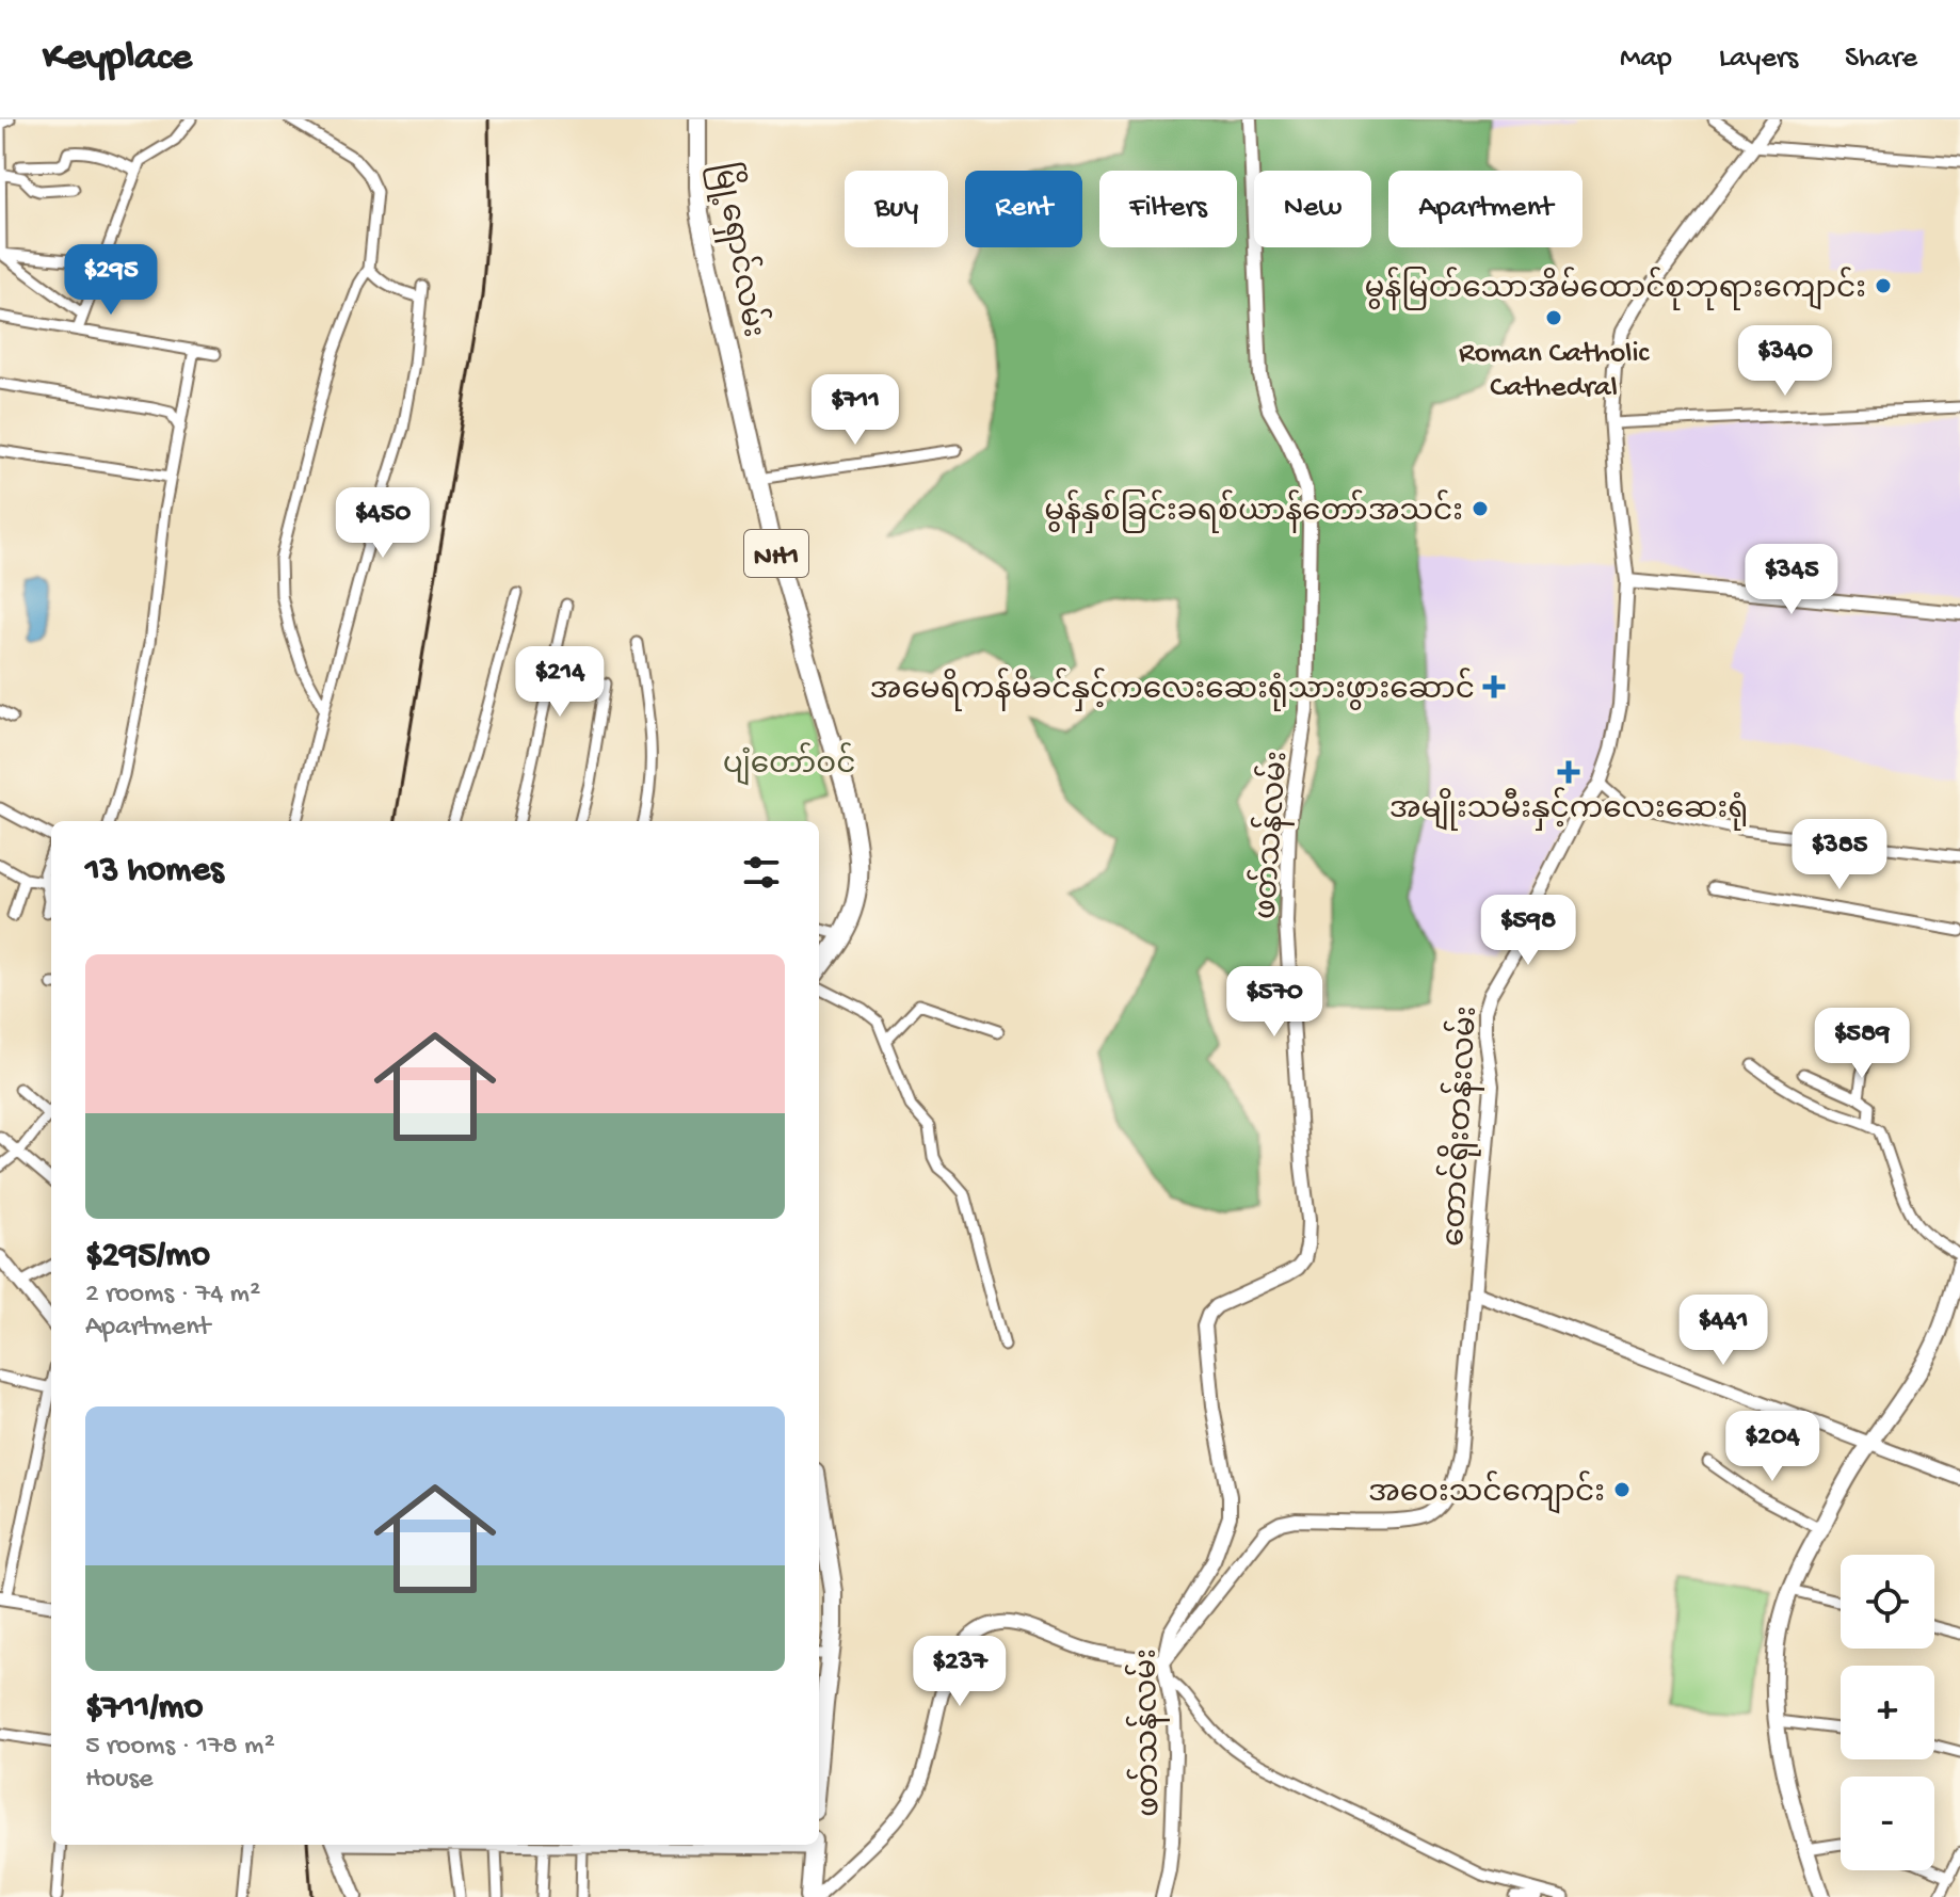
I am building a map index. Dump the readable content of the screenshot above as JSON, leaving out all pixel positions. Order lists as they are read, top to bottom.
{
  "streets": {
    "highway": ["မြို့ရှောင်လမ်း", "NH1"],
    "street": ["ဖတ်သန်လမ်း", "တောင်ရိုးတန်းလမ်း"]
  },
  "crossings": [
    ["ဖတ်သန်လမ်း", "တောင်ရိုးတန်းလမ်း"]
  ],
  "parks": ["ပျံတော်ဝင်"],
  "places": {
    "other": [
      "မွန်မြတ်သောအိမ်ထောင်စုဘုရားကျောင်း",
      "Roman Catholic Cathedral",
      "မွန်နှစ်ခြင်းခရစ်ယာန်တော်အသင်း",
      "အဝေးသင်ကျောင်း"
    ],
    "health": ["အမေရိကန်မိခင်နှင့်ကလေးဆေးရုံသားဖွားဆောင်", "အမျိုးသမီးနှင့်ကလေးဆေးရုံ"]
  },
  "page": {
    "header": "Keyplace",
    "nav": ["Map", "Layers", "Share"],
    "chip": [
      "Buy",
      "Rent",
      "Filters",
      "New",
      "Apartment"
    ],
    "price": [
      "$295",
      "$340",
      "$711",
      "$450",
      "$345",
      "$214",
      "$385",
      "$598",
      "$570",
      "$589",
      "$441",
      "$204",
      "$237"
    ],
    "heading": "13 homes",
    "list": [
      {
        "name": "$295/mo",
        "note": "2 rooms · 74 m² · Apartment"
      },
      {
        "name": "$711/mo",
        "note": "5 rooms · 178 m² · House"
      }
    ],
    "map_buttons": ["+", "−"]
  }
}
